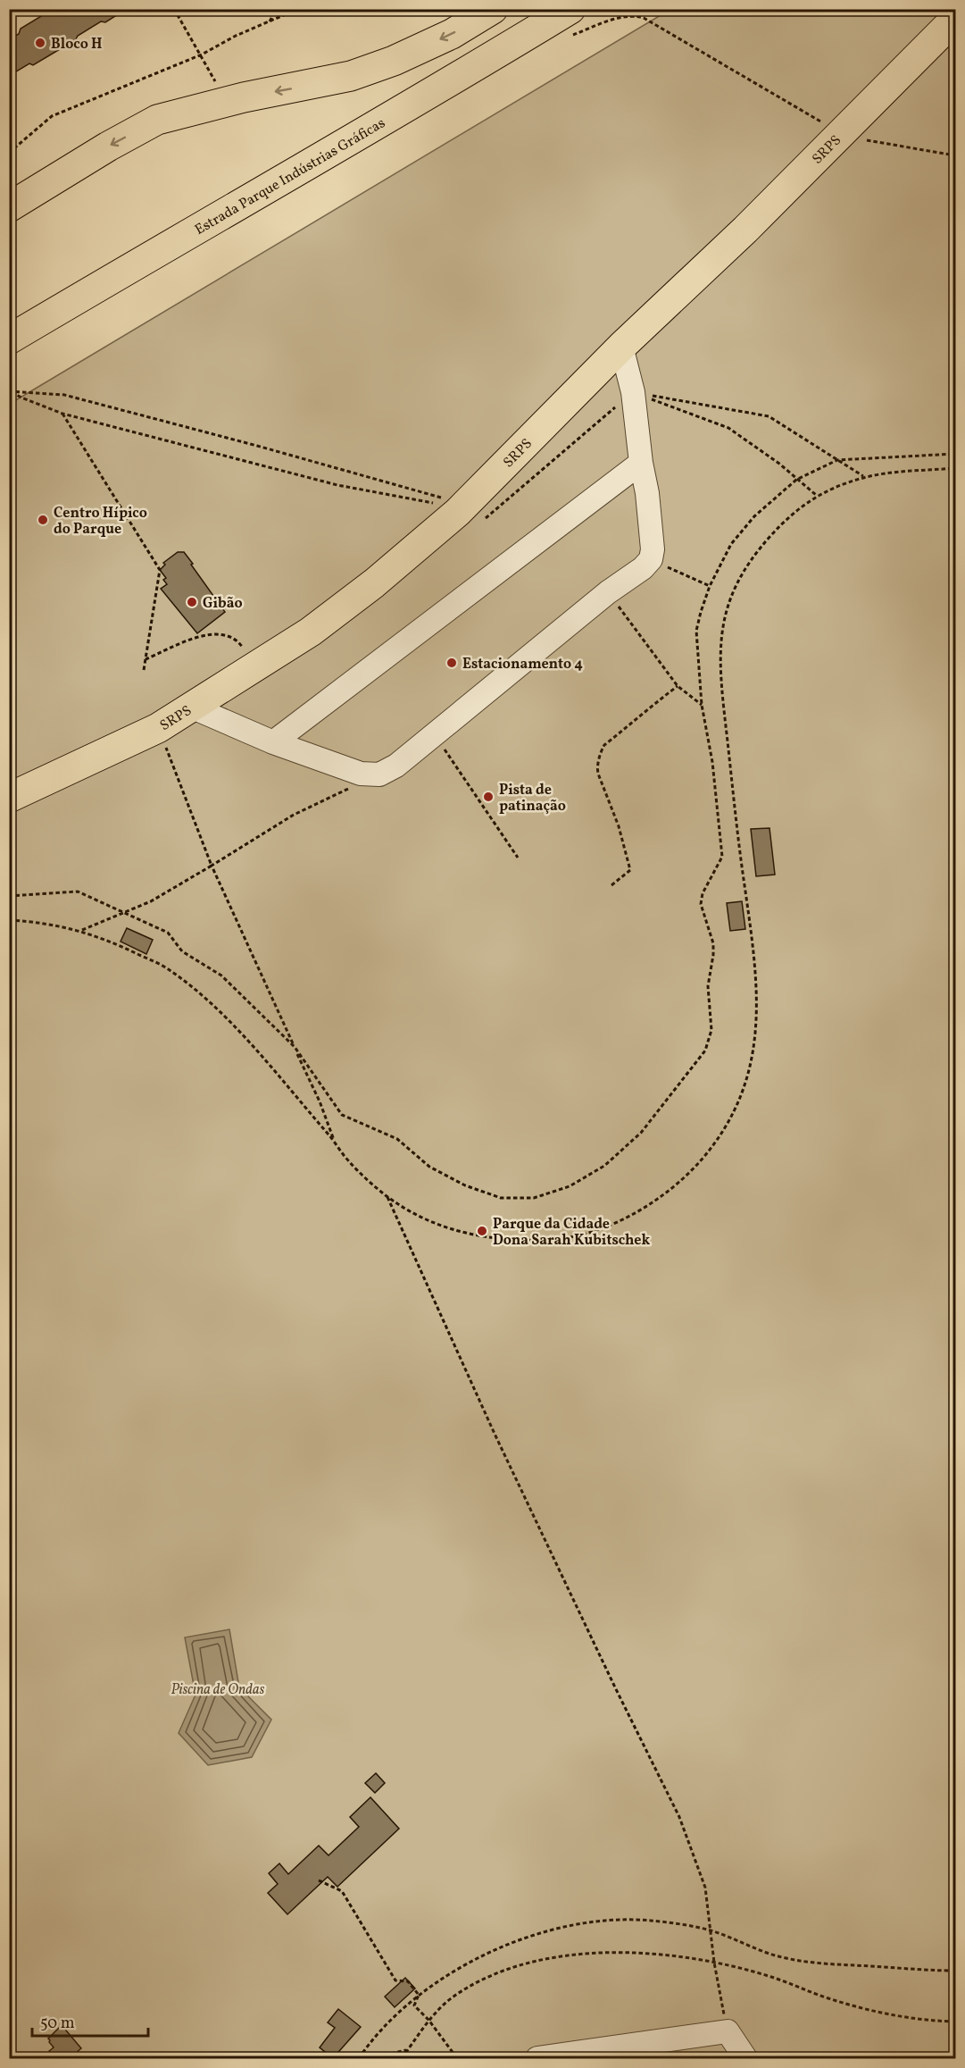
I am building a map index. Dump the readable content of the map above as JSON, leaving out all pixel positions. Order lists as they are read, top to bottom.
{
  "streets": {
    "main road": ["SRPS", "Estrada Parque Indústrias Gráficas"]
  },
  "parks": ["Piscina de Ondas"],
  "places": [
    "Bloco H",
    "Centro Hípico do Parque",
    "Gibão",
    "Estacionamento 4",
    "Pista de patinação",
    "Parque da Cidade Dona Sarah Kubitschek"
  ],
  "scale_bar": "50 m"
}
